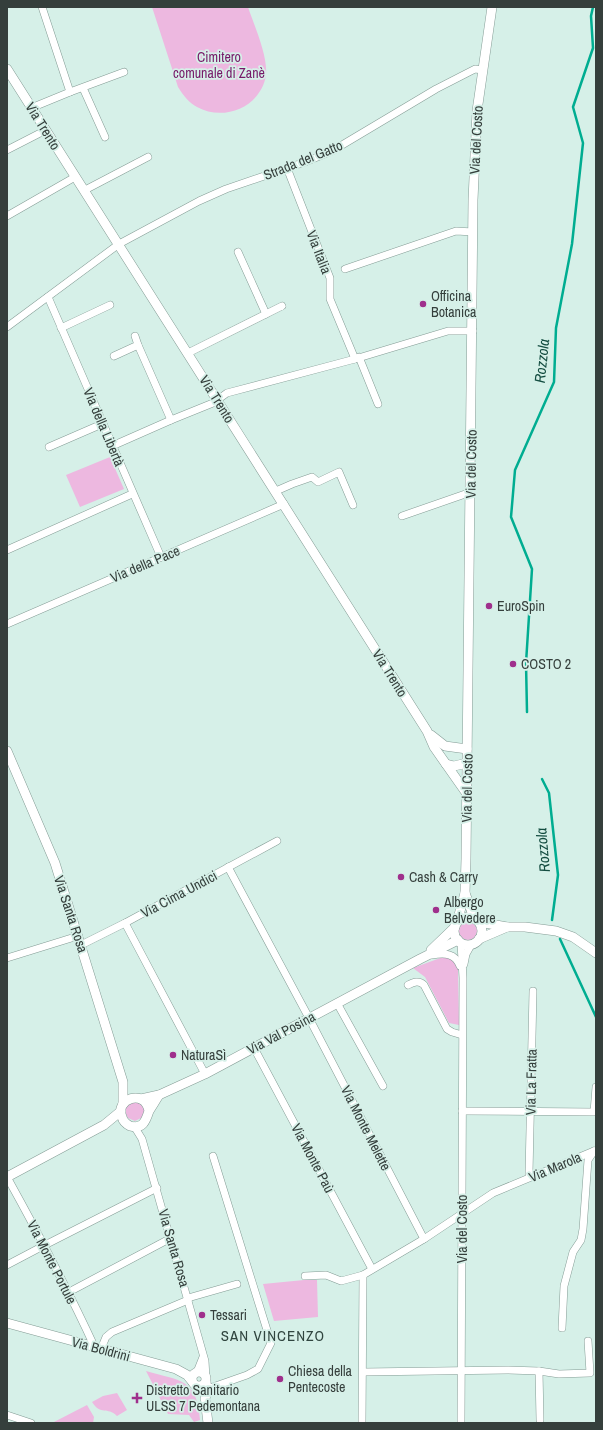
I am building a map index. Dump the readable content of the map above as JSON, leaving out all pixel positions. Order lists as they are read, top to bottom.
{
  "streets": {
    "main road": [
      "Via Trento",
      "Via del Costo",
      "Via Santa Rosa",
      "Via Val Posina",
      "Via Boldrini"
    ],
    "street": [
      "Strada del Gatto",
      "Via Italia",
      "Via della Libertà",
      "Via della Pace",
      "Via Cima Undici",
      "Via La Fratta",
      "Via Monte Melette",
      "Via Monte Paù",
      "Via Marola",
      "Via Monte Portule"
    ]
  },
  "crossings": [
    ["Via Trento", "Via del Costo"],
    ["Via Trento", "Strada del Gatto"],
    ["Via Trento", "Via della Pace"],
    ["Via del Costo", "Strada del Gatto"],
    ["Via del Costo", "Via Val Posina"],
    ["Via del Costo", "Via Marola"],
    ["Strada del Gatto", "Via Italia"],
    ["Strada del Gatto", "Via della Libertà"],
    ["Via della Libertà", "Via della Pace"],
    ["Via Cima Undici", "Via Santa Rosa"],
    ["Via Cima Undici", "Via Monte Melette"],
    ["Via Santa Rosa", "Via Val Posina"],
    ["Via Val Posina", "Via Monte Melette"],
    ["Via Val Posina", "Via Monte Paù"],
    ["Via Val Posina", "Via Monte Portule"],
    ["Via Monte Portule", "Via Boldrini"]
  ],
  "districts": ["SAN VINCENZO"],
  "water": ["Rozzola"],
  "parks": ["Cimitero comunale di Zanè"],
  "places": {
    "other": [
      "Officina Botanica",
      "EuroSpin",
      "COSTO 2",
      "Cash & Carry",
      "Albergo Belvedere",
      "NaturaSì",
      "Tessari",
      "Chiesa della Pentecoste"
    ],
    "health": ["Distretto Sanitario ULSS 7 Pedemontana"]
  }
}
